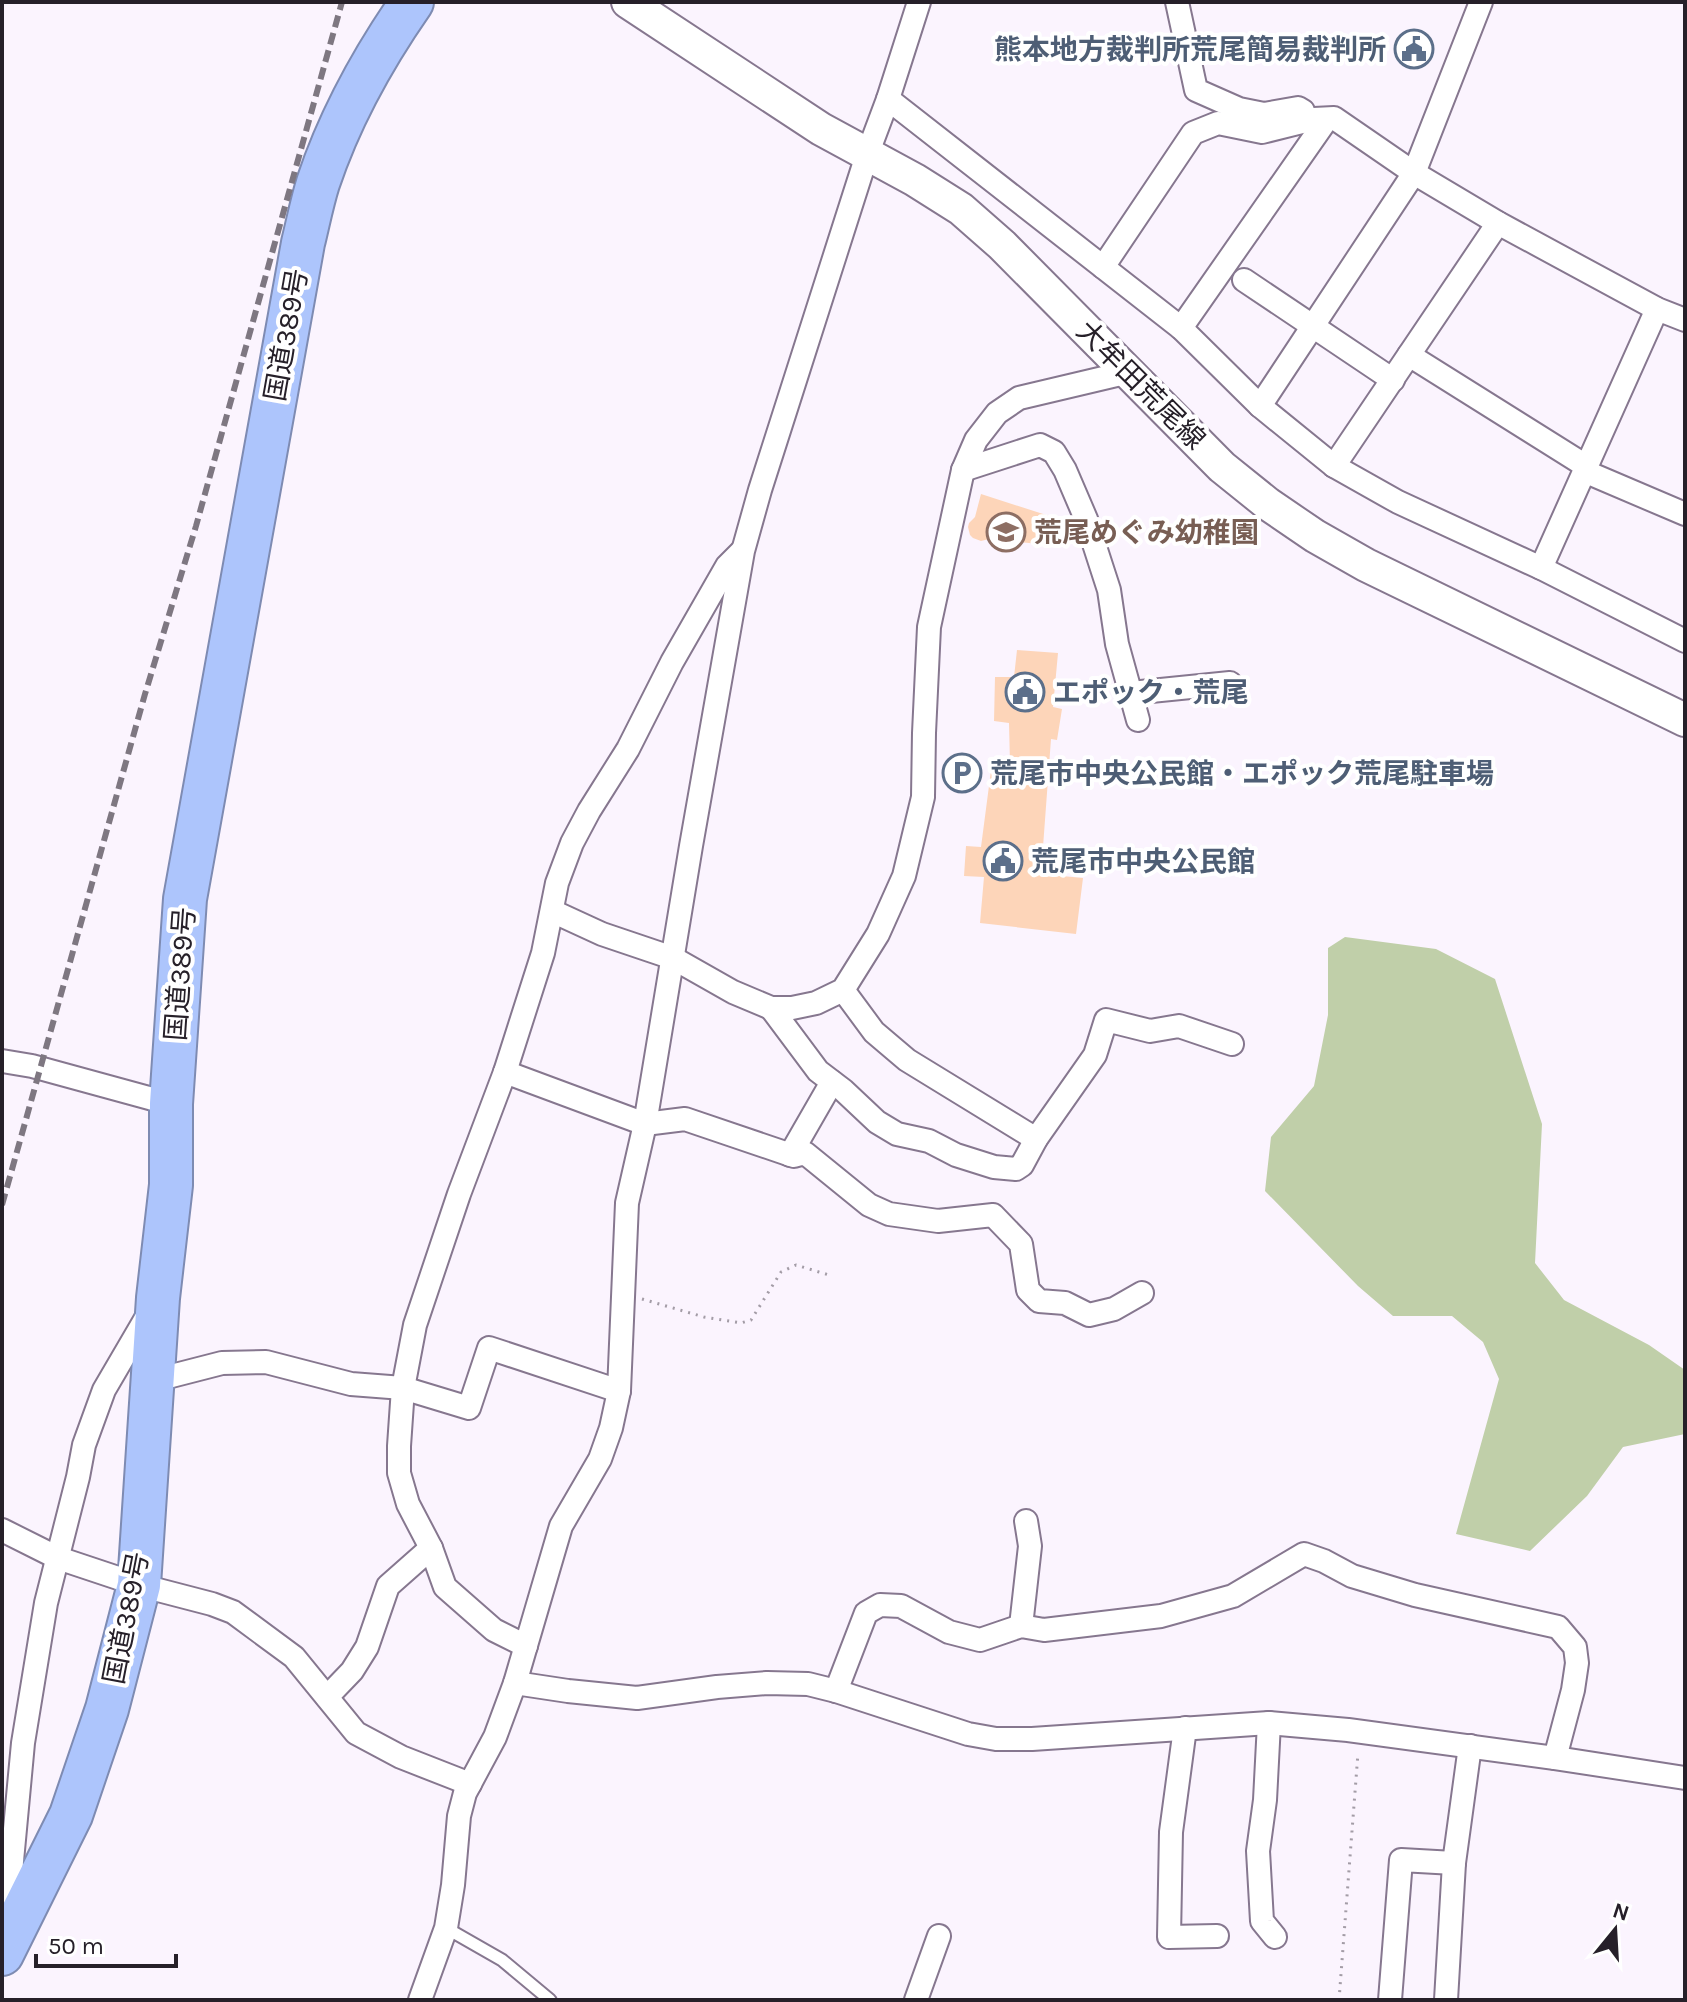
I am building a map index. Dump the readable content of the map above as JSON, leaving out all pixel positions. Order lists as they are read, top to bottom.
{
  "streets": {
    "highway": ["国道389号"],
    "main road": ["大牟田荒尾線"]
  },
  "places": {
    "public building": ["熊本地方裁判所荒尾簡易裁判所", "エポック・荒尾", "荒尾市中央公民館"],
    "school or university": ["荒尾めぐみ幼稚園"],
    "parking": ["荒尾市中央公民館・エポック荒尾駐車場"]
  },
  "scale_bar": "50 m",
  "north": "top"
}
